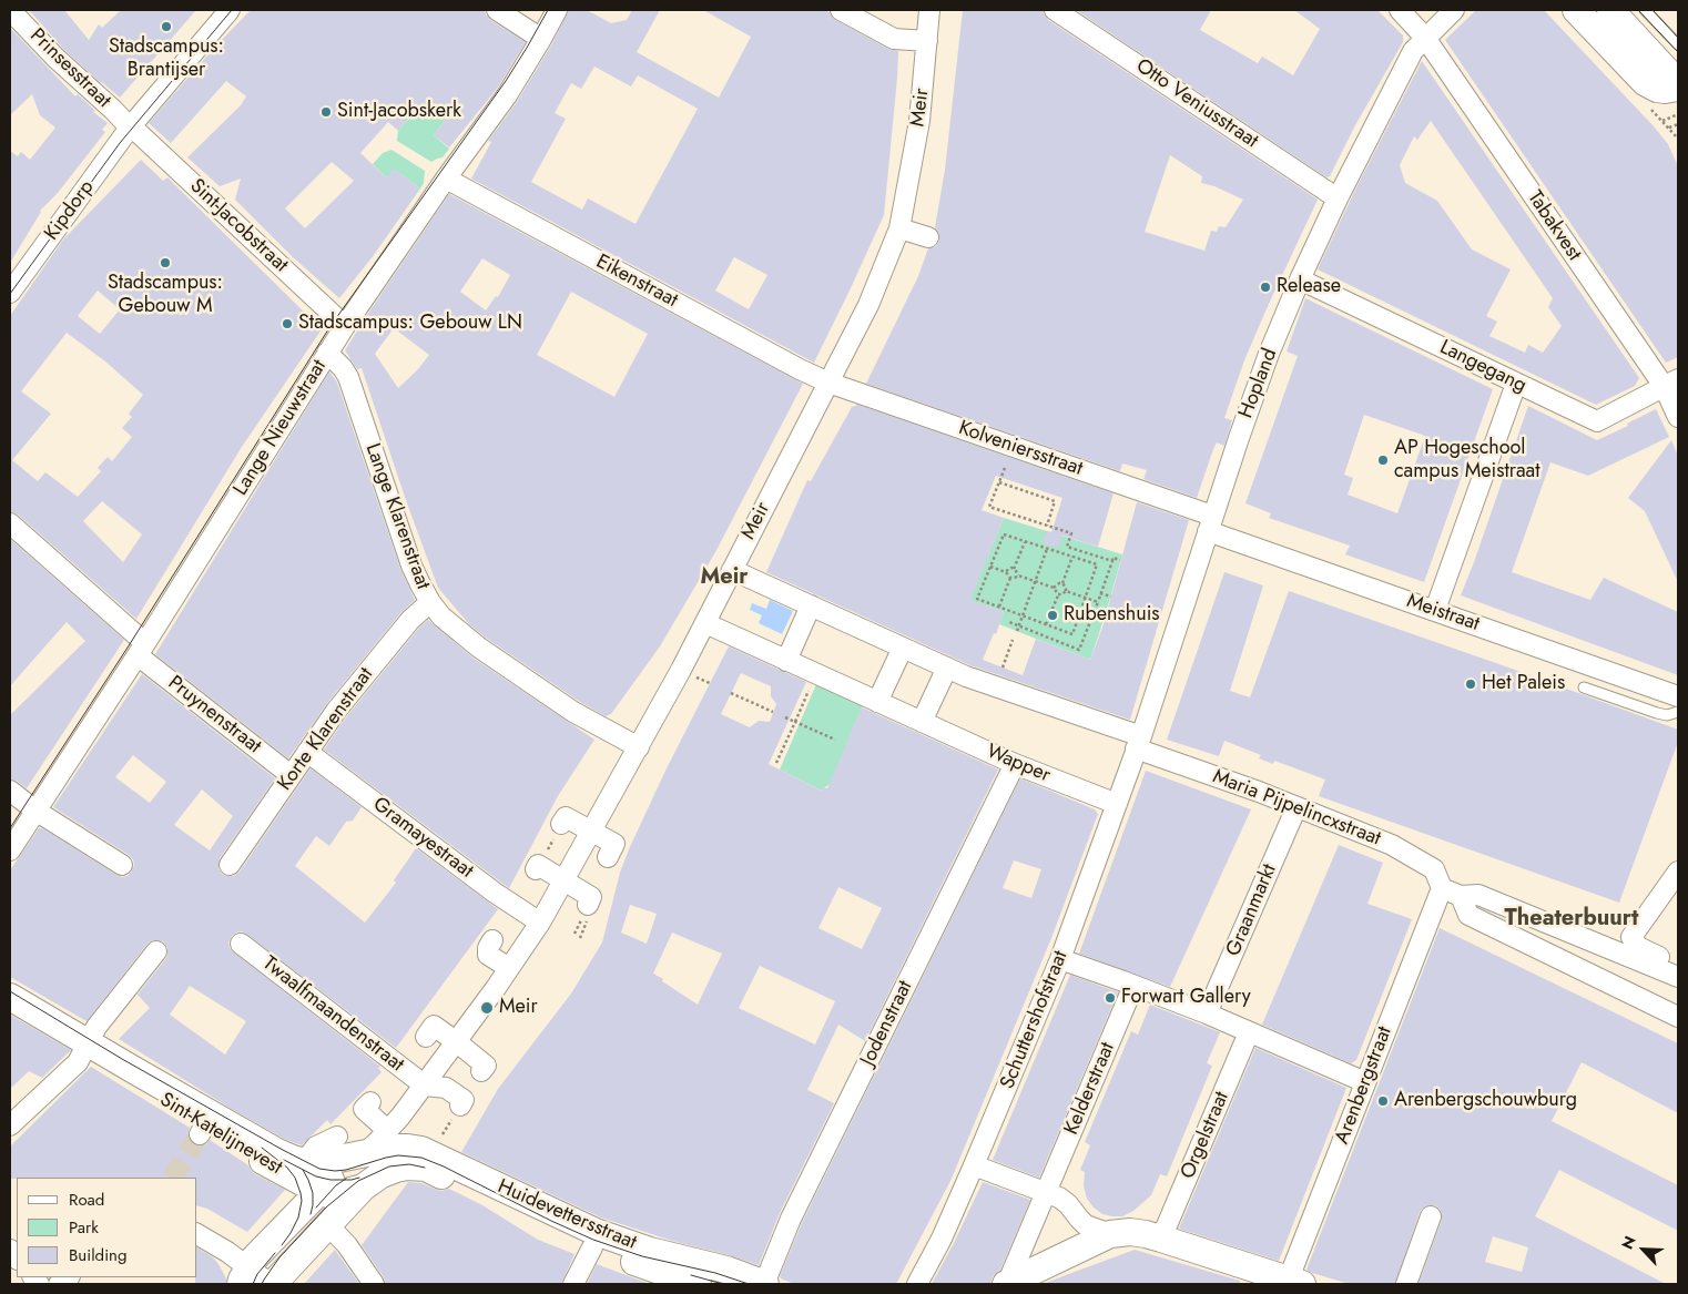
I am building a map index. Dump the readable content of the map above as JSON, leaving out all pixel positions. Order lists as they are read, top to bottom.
{
  "streets": {
    "street": [
      "Prinsesstraat",
      "Otto Veniusstraat",
      "Meir",
      "Kipdorp",
      "Sint-Jacobstraat",
      "Tabakvest",
      "Eikenstraat",
      "Langegang",
      "Hopland",
      "Lange Nieuwstraat",
      "Kolveniersstraat",
      "Lange Klarenstraat",
      "Meistraat",
      "Pruynenstraat",
      "Korte Klarenstraat",
      "Wapper",
      "Maria Pijpelincxstraat",
      "Gramayestraat",
      "Graanmarkt",
      "Twaalfmaandenstraat",
      "Schuttershofstraat",
      "Jodenstraat",
      "Arenbergstraat",
      "Kelderstraat",
      "Sint-Katelijnevest",
      "Orgelstraat",
      "Huidevettersstraat"
    ]
  },
  "crossings": [
    ["Prinsesstraat", "Kipdorp"],
    ["Prinsesstraat", "Sint-Jacobstraat"],
    ["Otto Veniusstraat", "Hopland"],
    ["Meir", "Eikenstraat"],
    ["Meir", "Kolveniersstraat"],
    ["Meir", "Lange Klarenstraat"],
    ["Meir", "Wapper"],
    ["Meir", "Gramayestraat"],
    ["Meir", "Twaalfmaandenstraat"],
    ["Meir", "Sint-Katelijnevest"],
    ["Meir", "Huidevettersstraat"],
    ["Kipdorp", "Sint-Jacobstraat"],
    ["Sint-Jacobstraat", "Lange Nieuwstraat"],
    ["Tabakvest", "Langegang"],
    ["Tabakvest", "Hopland"],
    ["Eikenstraat", "Lange Nieuwstraat"],
    ["Eikenstraat", "Kolveniersstraat"],
    ["Langegang", "Hopland"],
    ["Hopland", "Kolveniersstraat"],
    ["Hopland", "Meistraat"],
    ["Hopland", "Maria Pijpelincxstraat"],
    ["Hopland", "Schuttershofstraat"],
    ["Lange Nieuwstraat", "Lange Klarenstraat"],
    ["Lange Nieuwstraat", "Pruynenstraat"],
    ["Kolveniersstraat", "Meistraat"],
    ["Lange Klarenstraat", "Korte Klarenstraat"],
    ["Pruynenstraat", "Korte Klarenstraat"],
    ["Korte Klarenstraat", "Gramayestraat"],
    ["Wapper", "Schuttershofstraat"],
    ["Wapper", "Jodenstraat"],
    ["Maria Pijpelincxstraat", "Graanmarkt"],
    ["Maria Pijpelincxstraat", "Schuttershofstraat"],
    ["Maria Pijpelincxstraat", "Arenbergstraat"],
    ["Jodenstraat", "Huidevettersstraat"]
  ],
  "districts": ["Meir", "Theaterbuurt"],
  "places": [
    "Stadscampus: Brantijser",
    "Sint-Jacobskerk",
    "Stadscampus: Gebouw M",
    "Release",
    "Stadscampus: Gebouw LN",
    "AP Hogeschool campus Meistraat",
    "Rubenshuis",
    "Het Paleis",
    "Forwart Gallery",
    "Meir",
    "Arenbergschouwburg"
  ],
  "legend": ["Road", "Park", "Building"],
  "north": "top left"
}
